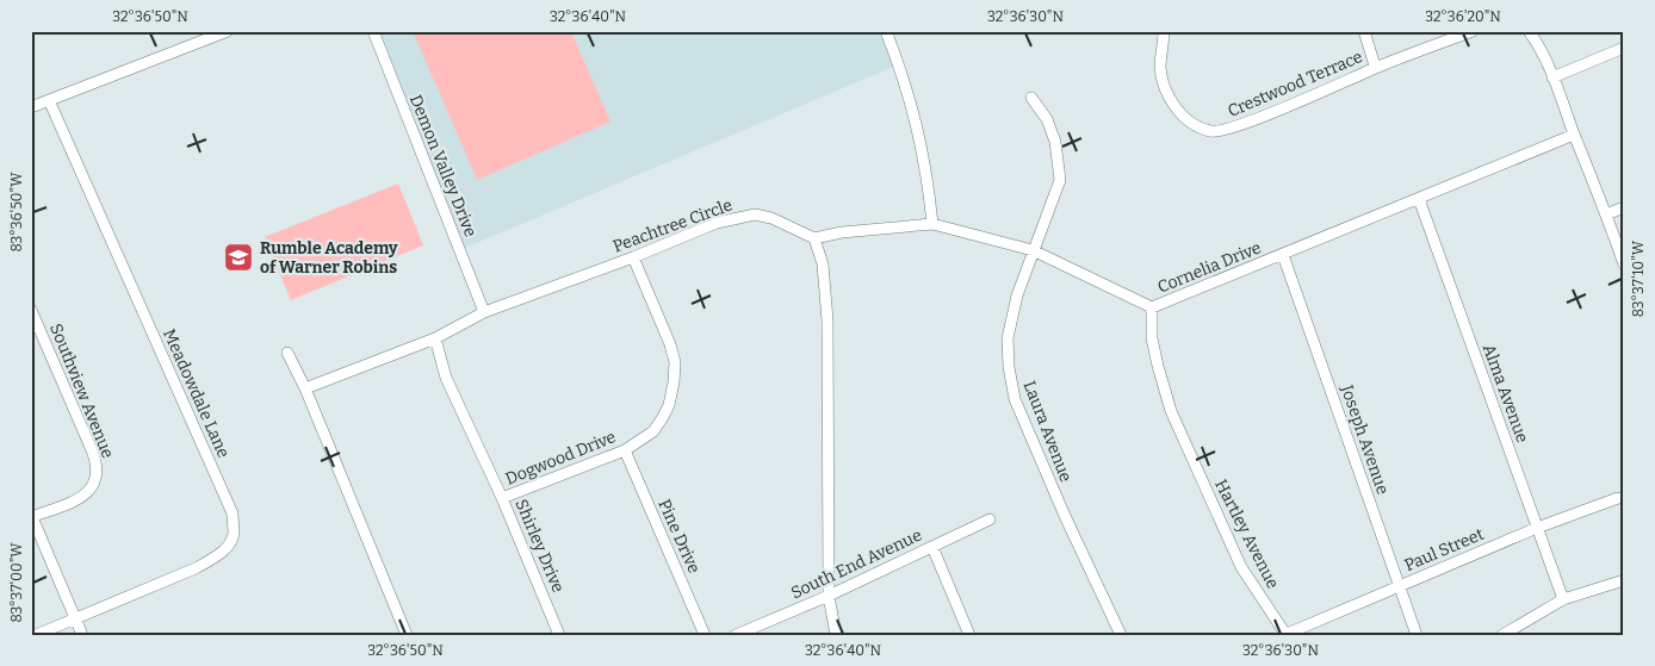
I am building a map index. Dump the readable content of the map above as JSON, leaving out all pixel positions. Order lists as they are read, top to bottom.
{
  "streets": {
    "street": [
      "Crestwood Terrace",
      "Demon Valley Drive",
      "Peachtree Circle",
      "Cornelia Drive",
      "Southview Avenue",
      "Meadowdale Lane",
      "Alma Avenue",
      "Laura Avenue",
      "Joseph Avenue",
      "Dogwood Drive",
      "Hartley Avenue",
      "Pine Drive",
      "Shirley Drive",
      "Paul Street",
      "South End Avenue"
    ]
  },
  "crossings": [
    ["Demon Valley Drive", "Peachtree Circle"],
    ["Peachtree Circle", "Cornelia Drive"],
    ["Peachtree Circle", "Dogwood Drive"],
    ["Peachtree Circle", "Shirley Drive"],
    ["Cornelia Drive", "Alma Avenue"],
    ["Cornelia Drive", "Laura Avenue"],
    ["Cornelia Drive", "Joseph Avenue"],
    ["Cornelia Drive", "Hartley Avenue"],
    ["Alma Avenue", "Paul Street"],
    ["Joseph Avenue", "Paul Street"],
    ["Dogwood Drive", "Pine Drive"],
    ["Dogwood Drive", "Shirley Drive"],
    ["Hartley Avenue", "Paul Street"]
  ],
  "places": {
    "school or university": ["Rumble Academy of Warner Robins"]
  },
  "coordinates": [
    "32°36'50\"N",
    "32°36'40\"N",
    "32°36'30\"N",
    "32°36'20\"N",
    "83°36'50\"W",
    "83°37'10\"W",
    "83°37'00\"W"
  ]
}
